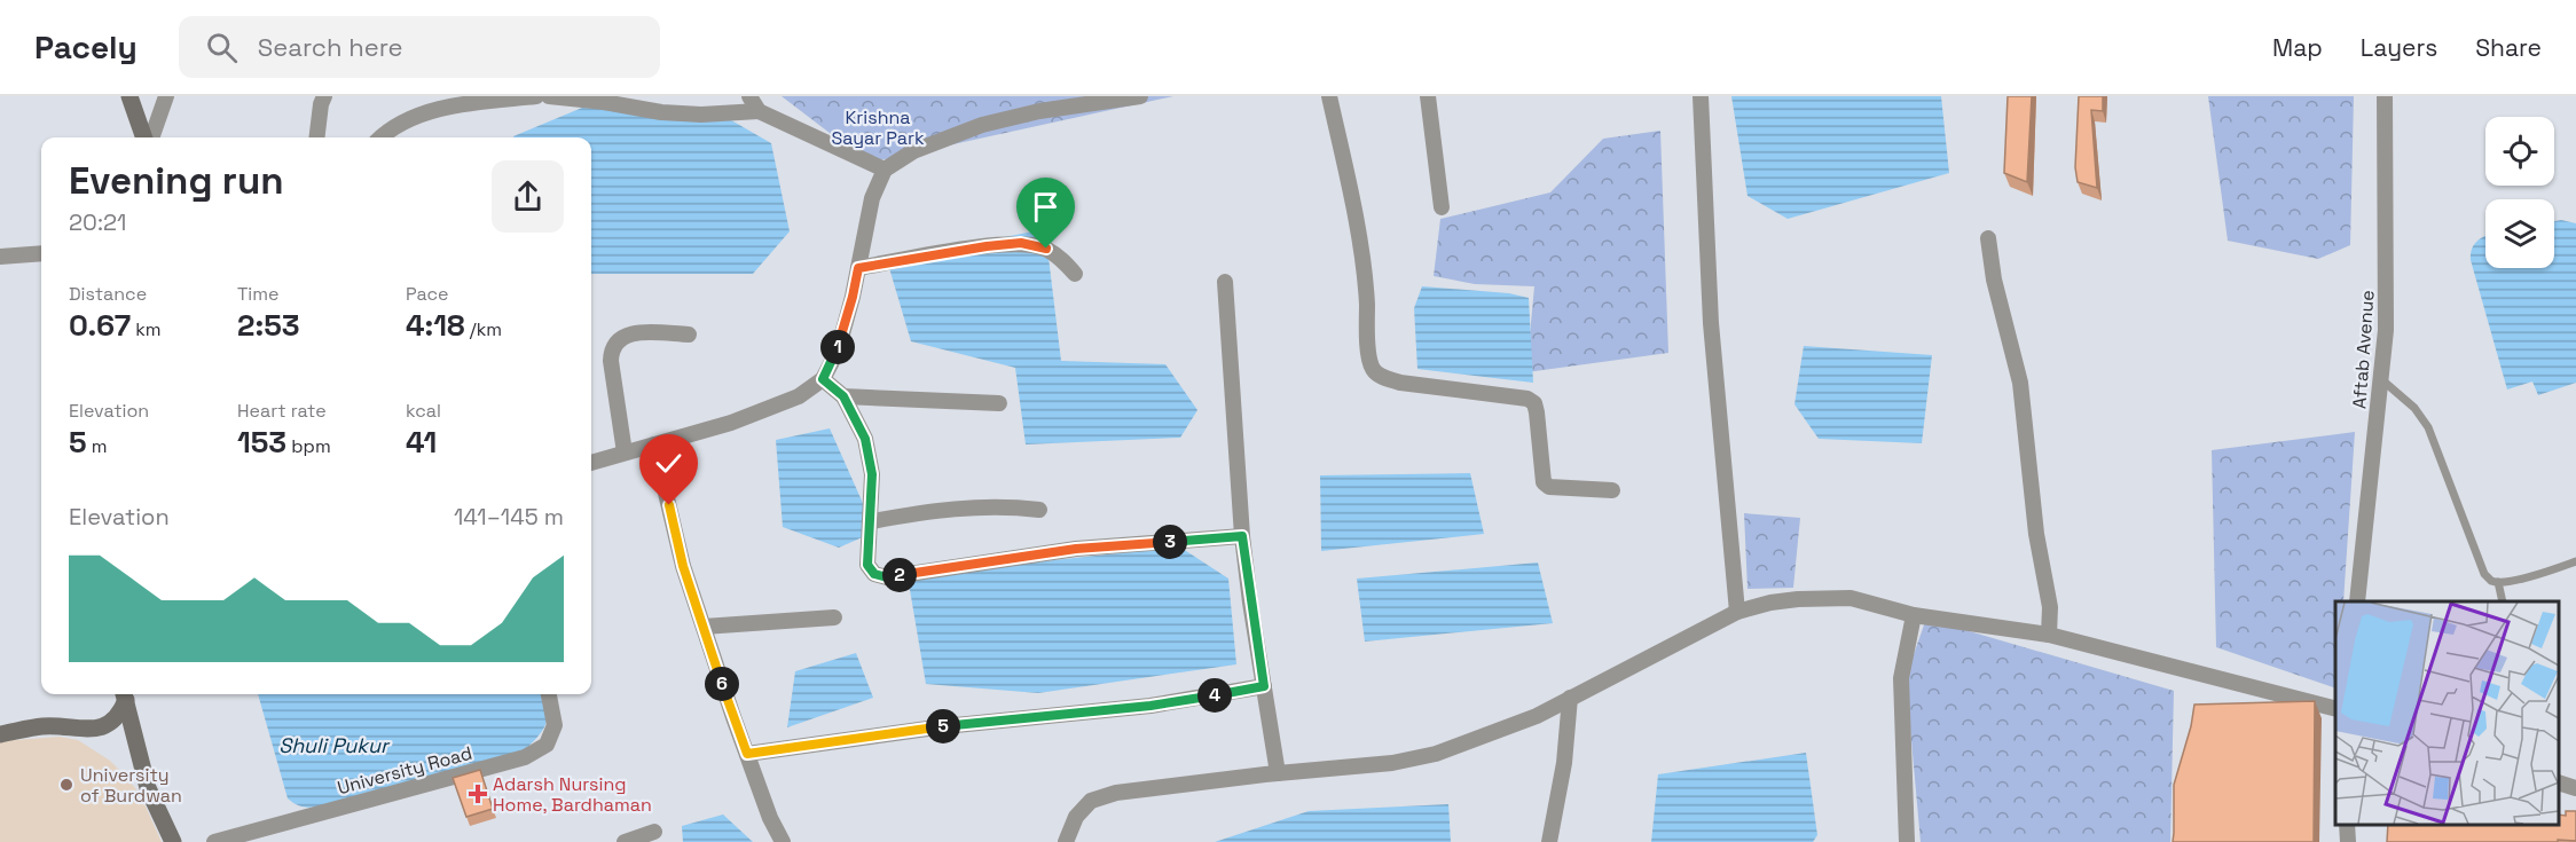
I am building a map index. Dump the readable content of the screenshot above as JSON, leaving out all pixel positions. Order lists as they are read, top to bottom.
{
  "streets": {
    "street": ["Aftab Avenue", "University Road"]
  },
  "water": ["Shuli Pukur"],
  "parks": ["Krishna Sayar Park"],
  "places": {
    "other": ["University of Burdwan"],
    "health": ["Adarsh Nursing Home, Bardhaman"]
  },
  "page": {
    "header": "Pacely",
    "search": "Search here",
    "nav": ["Map", "Layers", "Share"],
    "heading": ["Evening run", "20:21"],
    "stats": [
      ["Distance", "0.67 km"],
      ["Time", "2:53"],
      ["Pace", "4:18 /km"],
      ["Elevation", "5 m"],
      ["Heart rate", "153 bpm"],
      ["kcal", "41"]
    ],
    "pins": [
      "1",
      "3",
      "2",
      "6",
      "4",
      "5"
    ],
    "chart": ["Elevation", "141–145 m"]
  }
}
